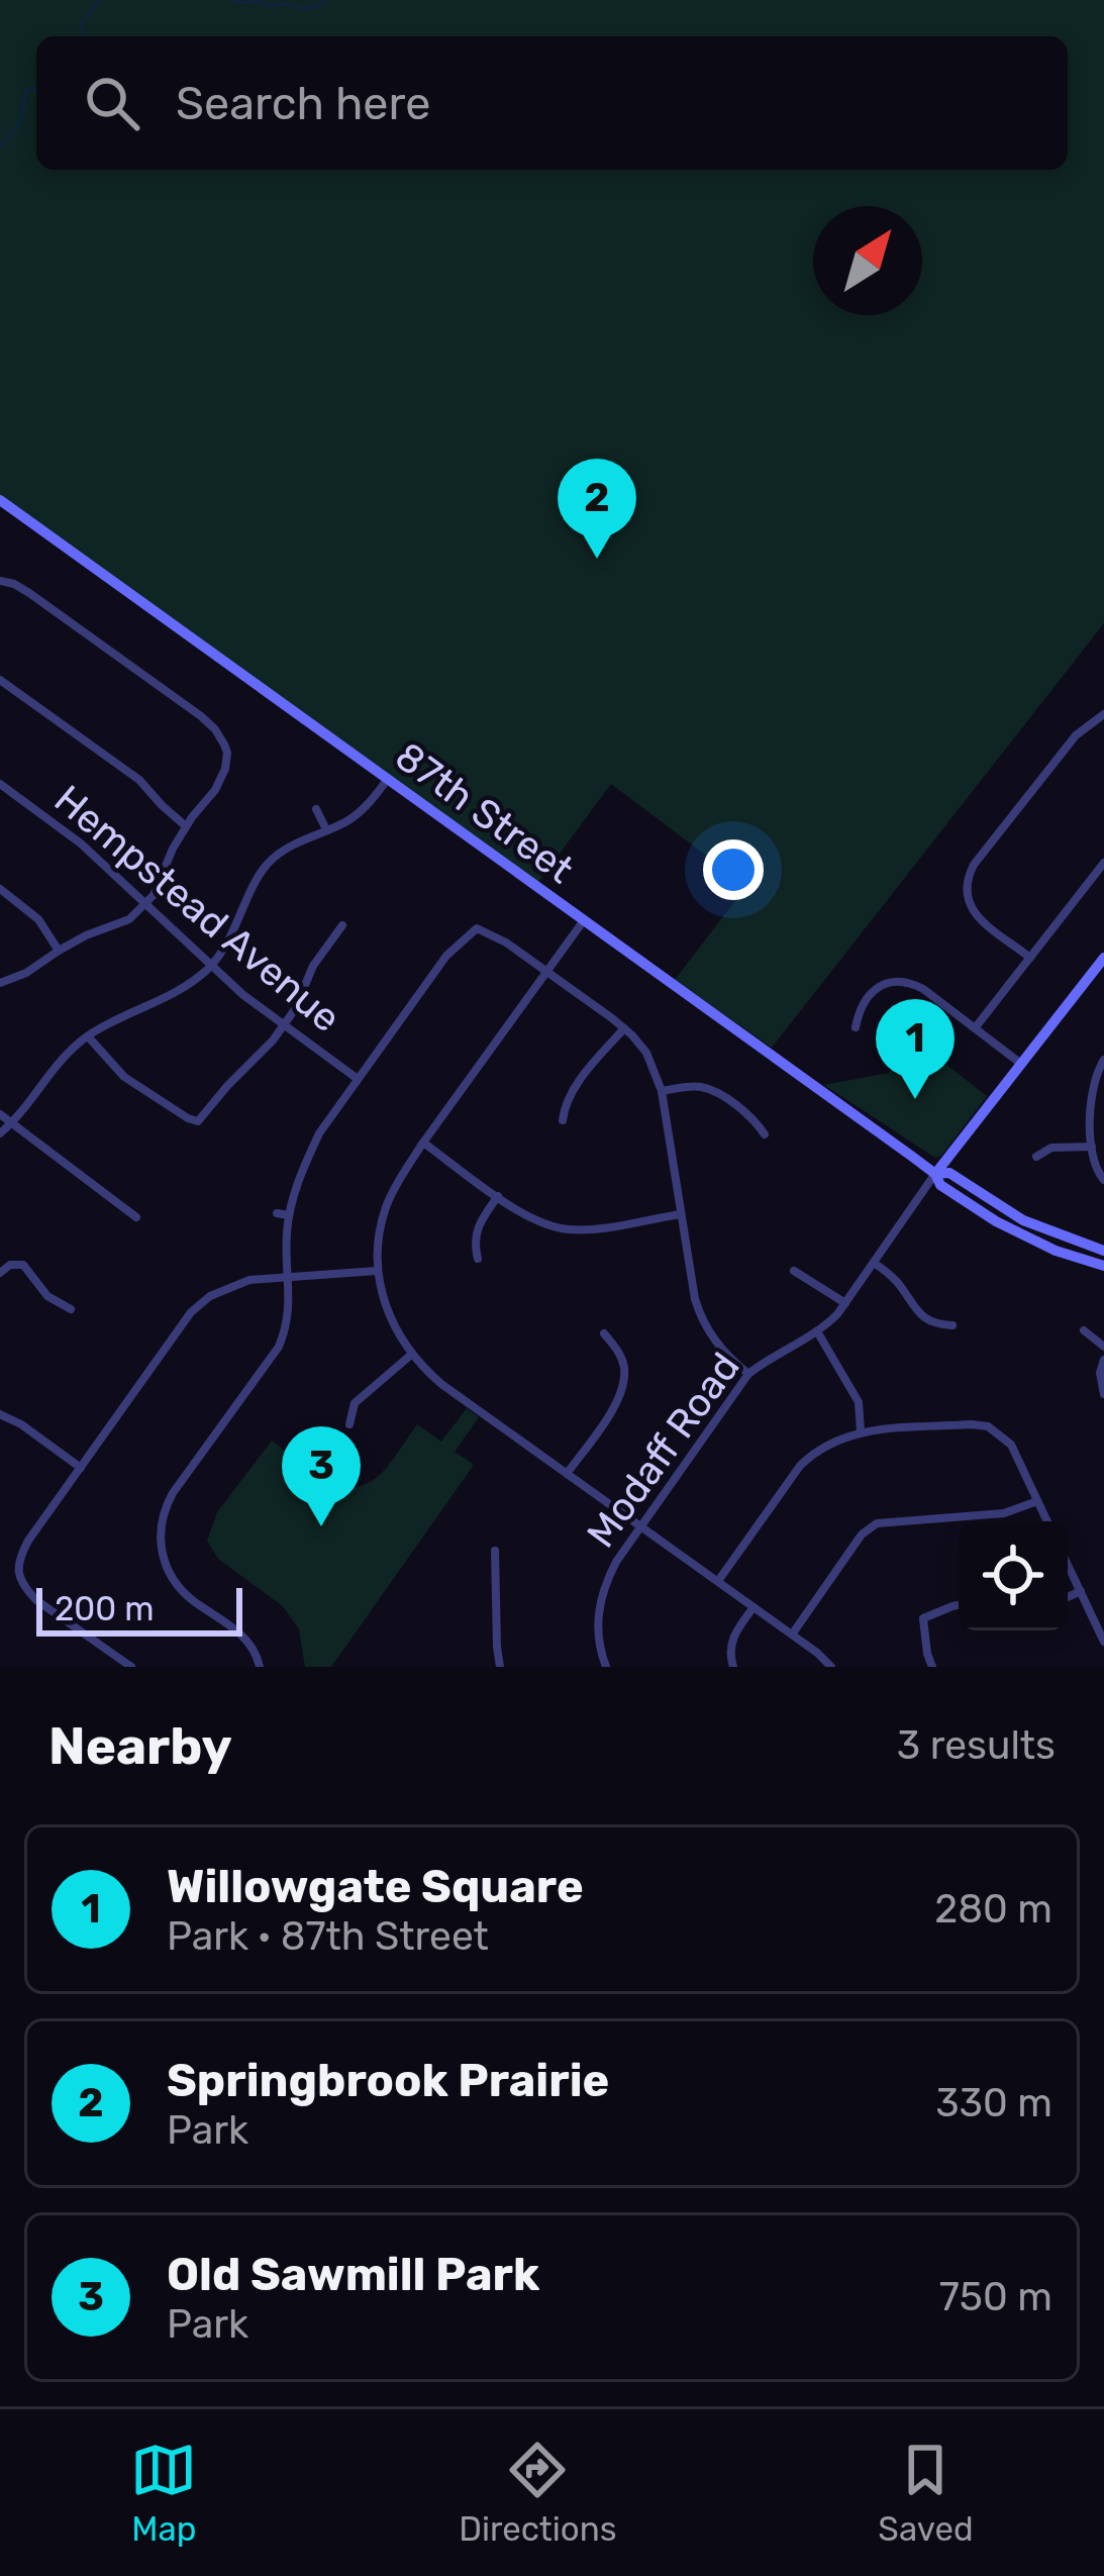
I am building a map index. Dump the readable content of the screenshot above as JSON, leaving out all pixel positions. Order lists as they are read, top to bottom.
{
  "streets": {
    "street": ["87th Street", "Hempstead Avenue", "Modaff Road"]
  },
  "crossings": [
    ["87th Street", "Modaff Road"]
  ],
  "scale_bar": "200 m",
  "north": "top right",
  "page": {
    "search": "Search here",
    "pins": ["2", "1", "3"],
    "scale": "200 m",
    "heading": ["Nearby", "3 results"],
    "list": [
      {
        "mark": "1",
        "name": "Willowgate Square",
        "note": "Park · 87th Street",
        "value": "280 m"
      },
      {
        "mark": "2",
        "name": "Springbrook Prairie",
        "note": "Park",
        "value": "330 m"
      },
      {
        "mark": "3",
        "name": "Old Sawmill Park",
        "note": "Park",
        "value": "750 m"
      }
    ],
    "nav": ["Map", "Directions", "Saved"]
  }
}
